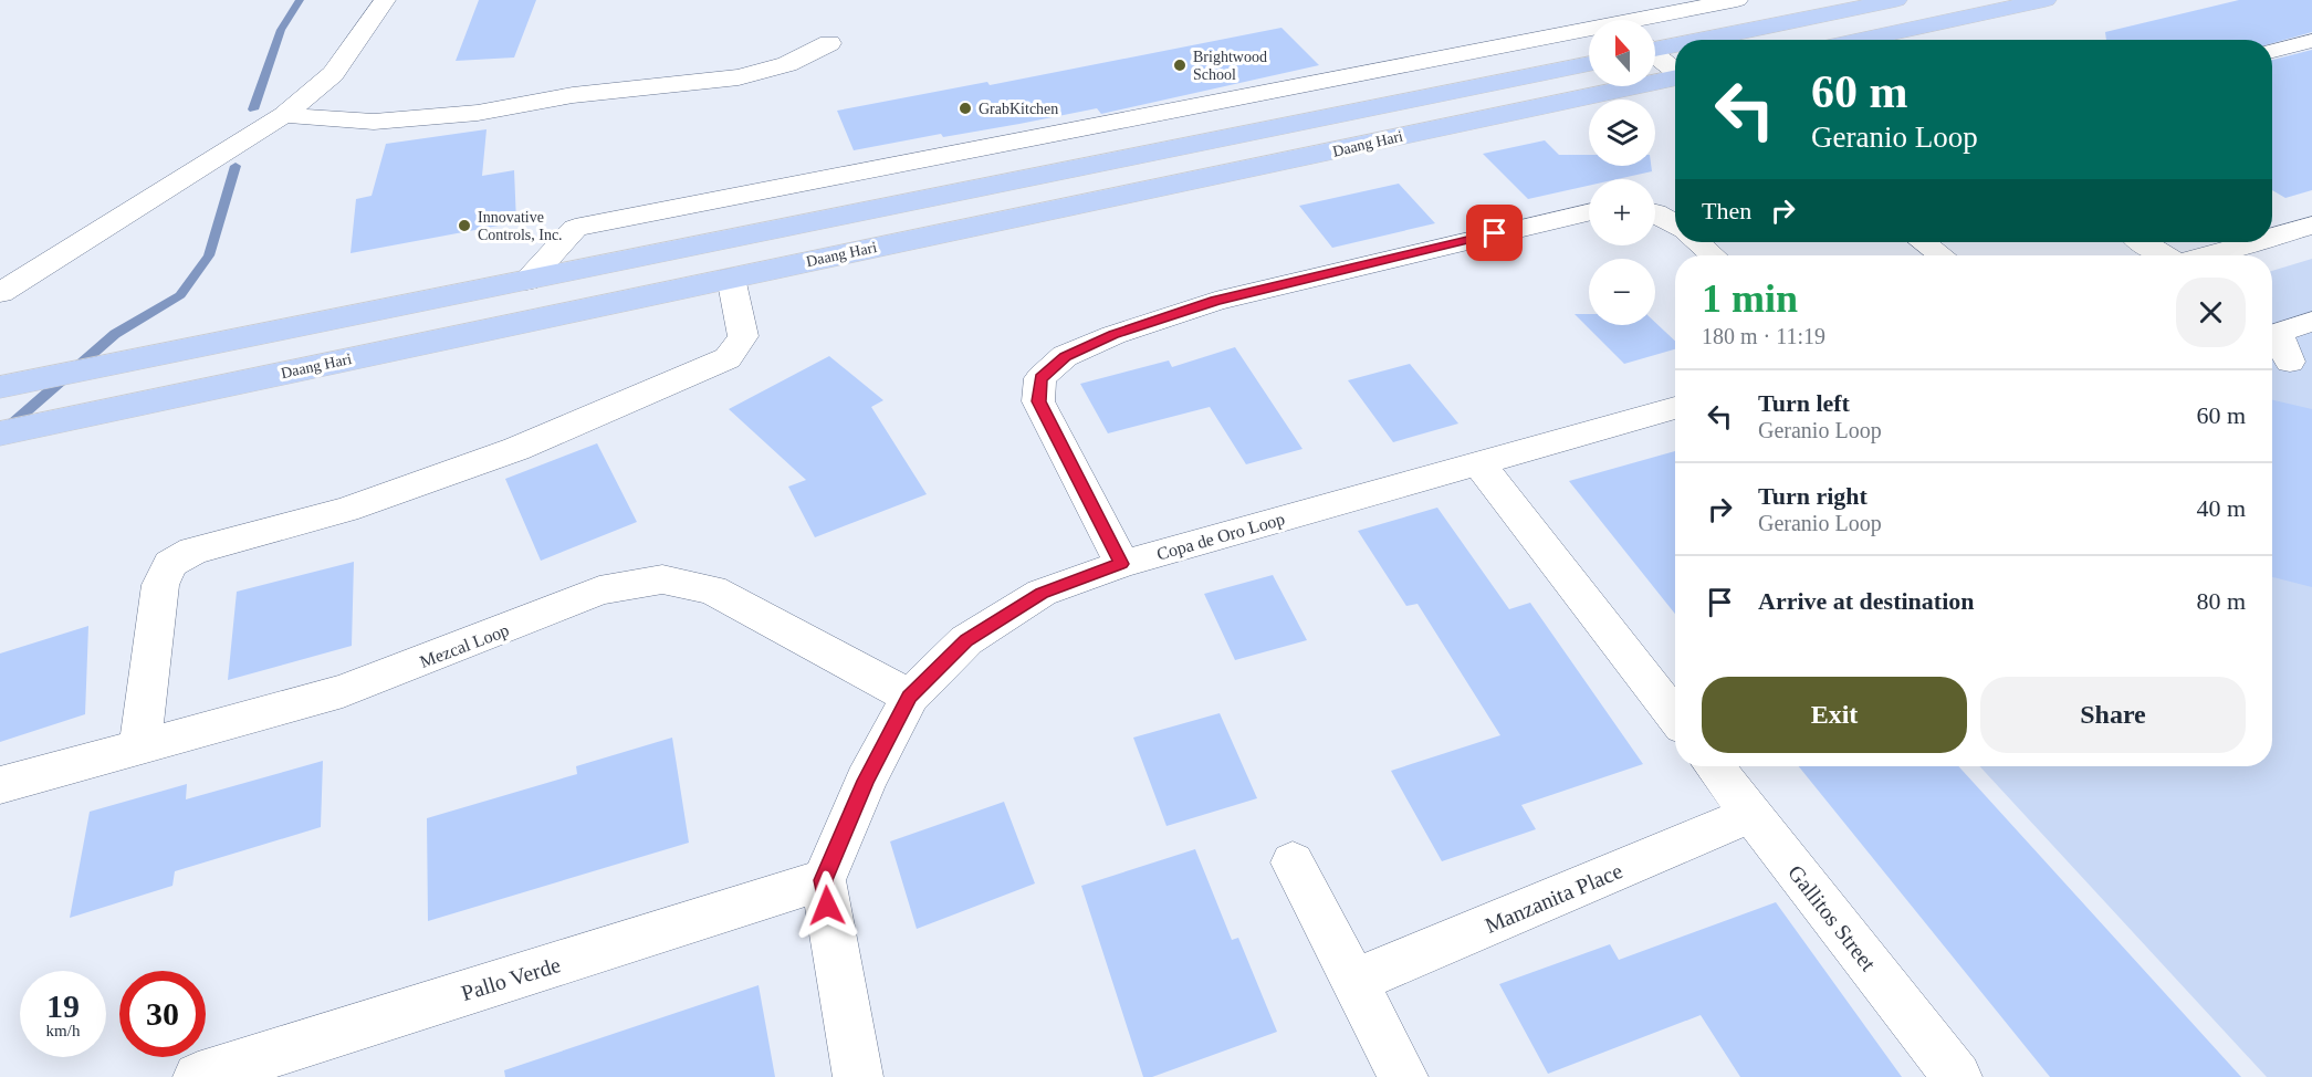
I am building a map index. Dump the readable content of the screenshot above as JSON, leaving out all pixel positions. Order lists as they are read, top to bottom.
{
  "streets": {
    "main road": ["Daang Hari"],
    "street": [
      "Copa de Oro Loop",
      "Mezcal Loop",
      "Manzanita Place",
      "Gallitos Street",
      "Pallo Verde"
    ]
  },
  "crossings": [
    ["Copa de Oro Loop", "Mezcal Loop"],
    ["Copa de Oro Loop", "Pallo Verde"],
    ["Manzanita Place", "Gallitos Street"]
  ],
  "places": ["Brightwood School", "GrabKitchen", "Innovative Controls, Inc."],
  "north": "top",
  "page": {
    "map_buttons": ["+", "−"],
    "turn": ["60 m", "Geranio Loop"],
    "then": "Then",
    "heading": ["1 min", "180 m · 11:19"],
    "list": [
      {
        "name": "Turn left",
        "note": "Geranio Loop",
        "value": "60 m"
      },
      {
        "name": "Turn right",
        "note": "Geranio Loop",
        "value": "40 m"
      },
      {
        "name": "Arrive at destination",
        "value": "80 m"
      }
    ],
    "buttons": ["Exit", "Share"],
    "speed": "19 km/h",
    "limit": "30"
  }
}
